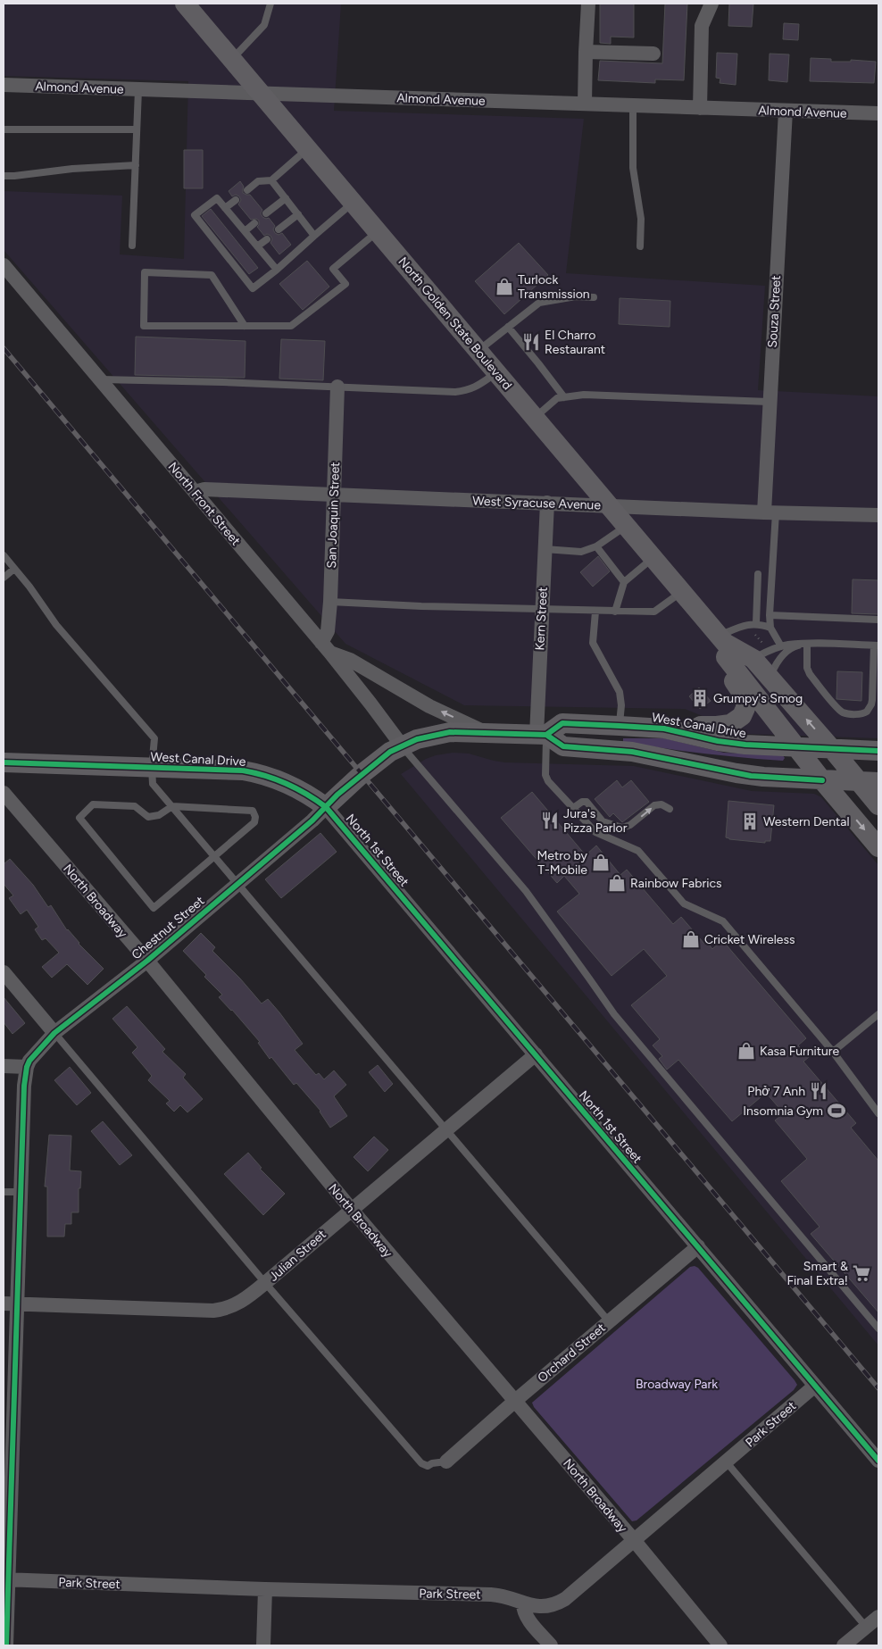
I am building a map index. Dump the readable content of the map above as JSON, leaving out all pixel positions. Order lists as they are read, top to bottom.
{
  "streets": {
    "main road": ["North Golden State Boulevard", "West Canal Drive"],
    "street": [
      "Almond Avenue",
      "Souza Street",
      "West Syracuse Avenue",
      "North Front Street",
      "San Joaquin Street",
      "Kern Street",
      "North 1st Street",
      "North Broadway",
      "Chestnut Street",
      "Julian Street",
      "Orchard Street",
      "Park Street"
    ]
  },
  "crossings": [
    ["Almond Avenue", "Souza Street"],
    ["Almond Avenue", "North Golden State Boulevard"],
    ["Souza Street", "West Syracuse Avenue"],
    ["North Golden State Boulevard", "West Syracuse Avenue"],
    ["North Golden State Boulevard", "West Canal Drive"],
    ["West Syracuse Avenue", "North Front Street"],
    ["West Syracuse Avenue", "San Joaquin Street"],
    ["West Syracuse Avenue", "Kern Street"],
    ["North Front Street", "San Joaquin Street"],
    ["Kern Street", "West Canal Drive"],
    ["West Canal Drive", "North 1st Street"],
    ["West Canal Drive", "Chestnut Street"],
    ["North 1st Street", "Chestnut Street"],
    ["North 1st Street", "Julian Street"],
    ["North 1st Street", "Orchard Street"],
    ["North 1st Street", "Park Street"],
    ["North Broadway", "Chestnut Street"],
    ["North Broadway", "Julian Street"],
    ["North Broadway", "Orchard Street"],
    ["North Broadway", "Park Street"]
  ],
  "parks": ["Broadway Park"],
  "places": {
    "shop": [
      "Turlock Transmission",
      "Metro by T-Mobile",
      "Rainbow Fabrics",
      "Cricket Wireless",
      "Kasa Furniture"
    ],
    "restaurant": ["El Charro Restaurant", "Jura's Pizza Parlor", "Phở 7 Anh"],
    "building": ["Grumpy's Smog", "Western Dental"],
    "sports": ["Insomnia Gym"],
    "supermarket": ["Smart & Final Extra!"]
  }
}
